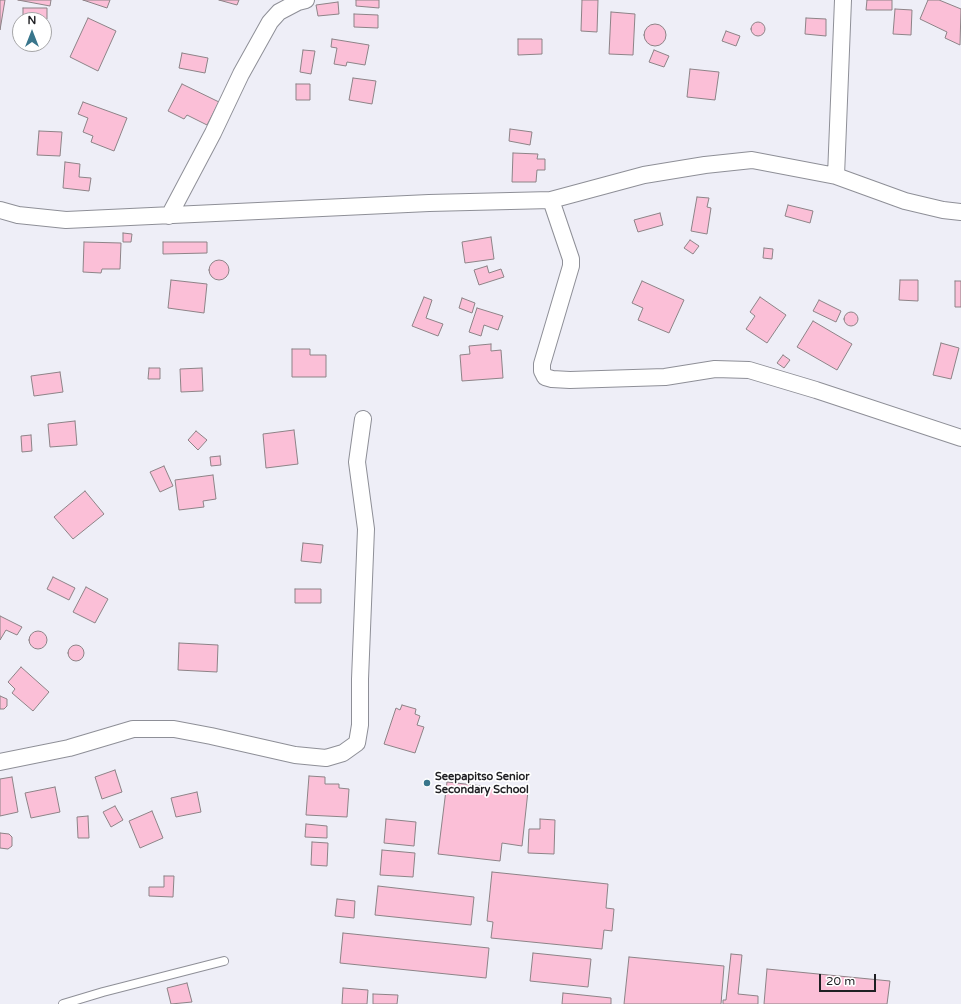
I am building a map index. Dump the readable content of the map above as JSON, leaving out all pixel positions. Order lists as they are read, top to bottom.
{
  "places": ["Seepapitso Senior Secondary School"],
  "scale_bar": "20 m",
  "north": "top"
}
